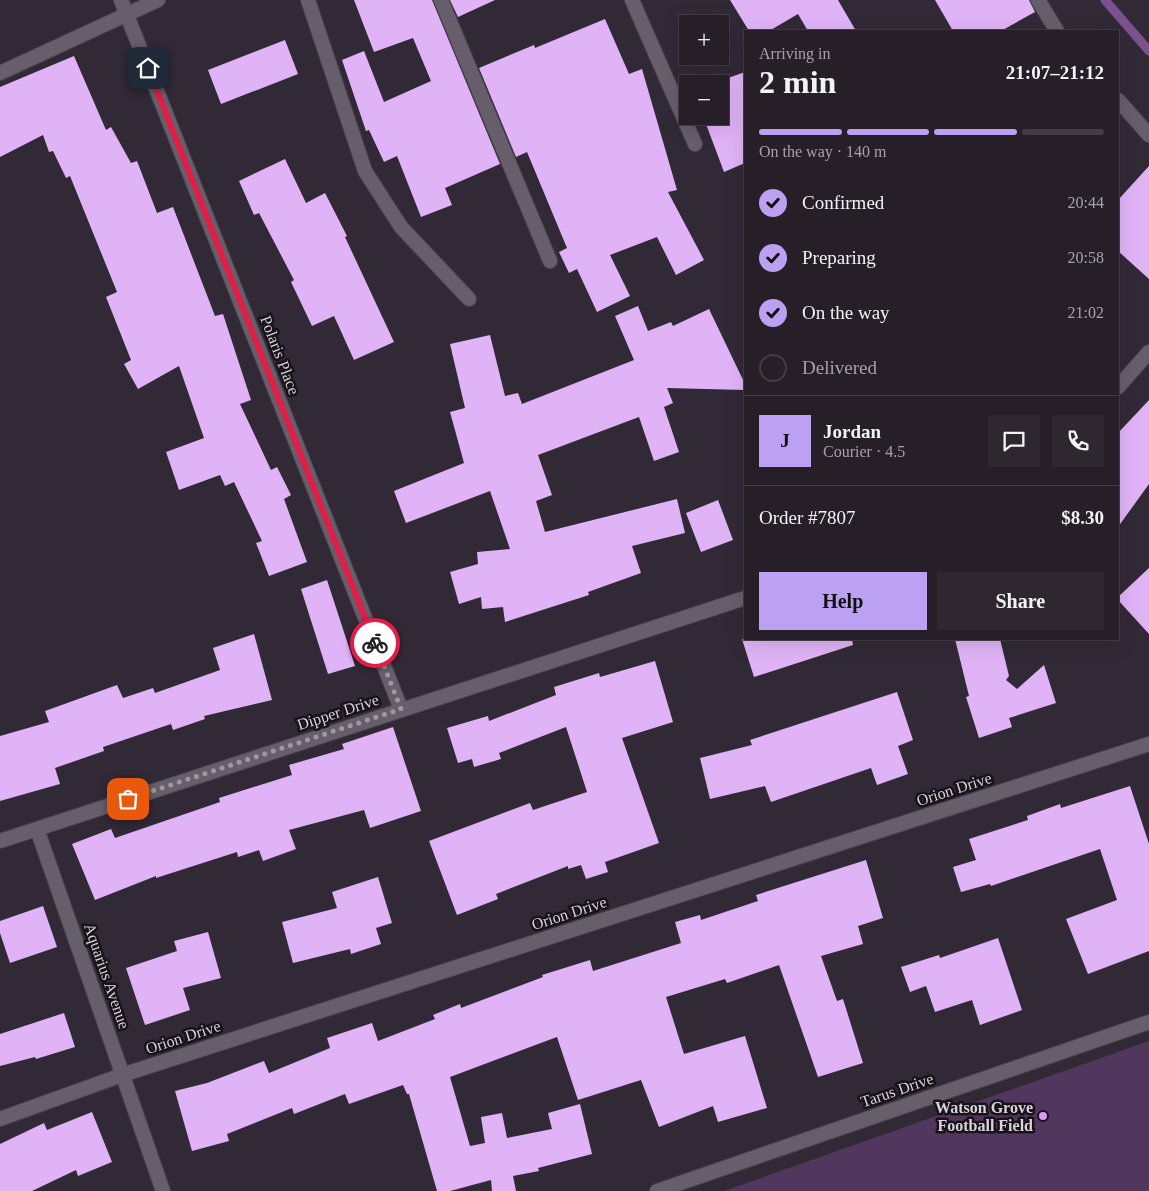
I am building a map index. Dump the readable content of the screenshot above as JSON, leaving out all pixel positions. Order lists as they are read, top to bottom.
{
  "streets": {
    "street": [
      "Polaris Place",
      "Dipper Drive",
      "Orion Drive",
      "Aquarius Avenue",
      "Tarus Drive"
    ]
  },
  "crossings": [
    ["Polaris Place", "Dipper Drive"],
    ["Dipper Drive", "Aquarius Avenue"],
    ["Orion Drive", "Aquarius Avenue"]
  ],
  "places": ["Watson Grove Football Field"],
  "page": {
    "map_buttons": ["+", "−"],
    "heading": ["2 min", "Arriving in", "21:07–21:12"],
    "panel": [
      "Jordan",
      "Courier · 4.5",
      "Order #7807",
      "$8.30"
    ],
    "bar": "On the way · 140 m",
    "list": [
      ["Confirmed", "20:44"],
      ["Preparing", "20:58"],
      ["On the way", "21:02"],
      "Delivered"
    ],
    "round": "J",
    "buttons": ["Help", "Share"]
  }
}
